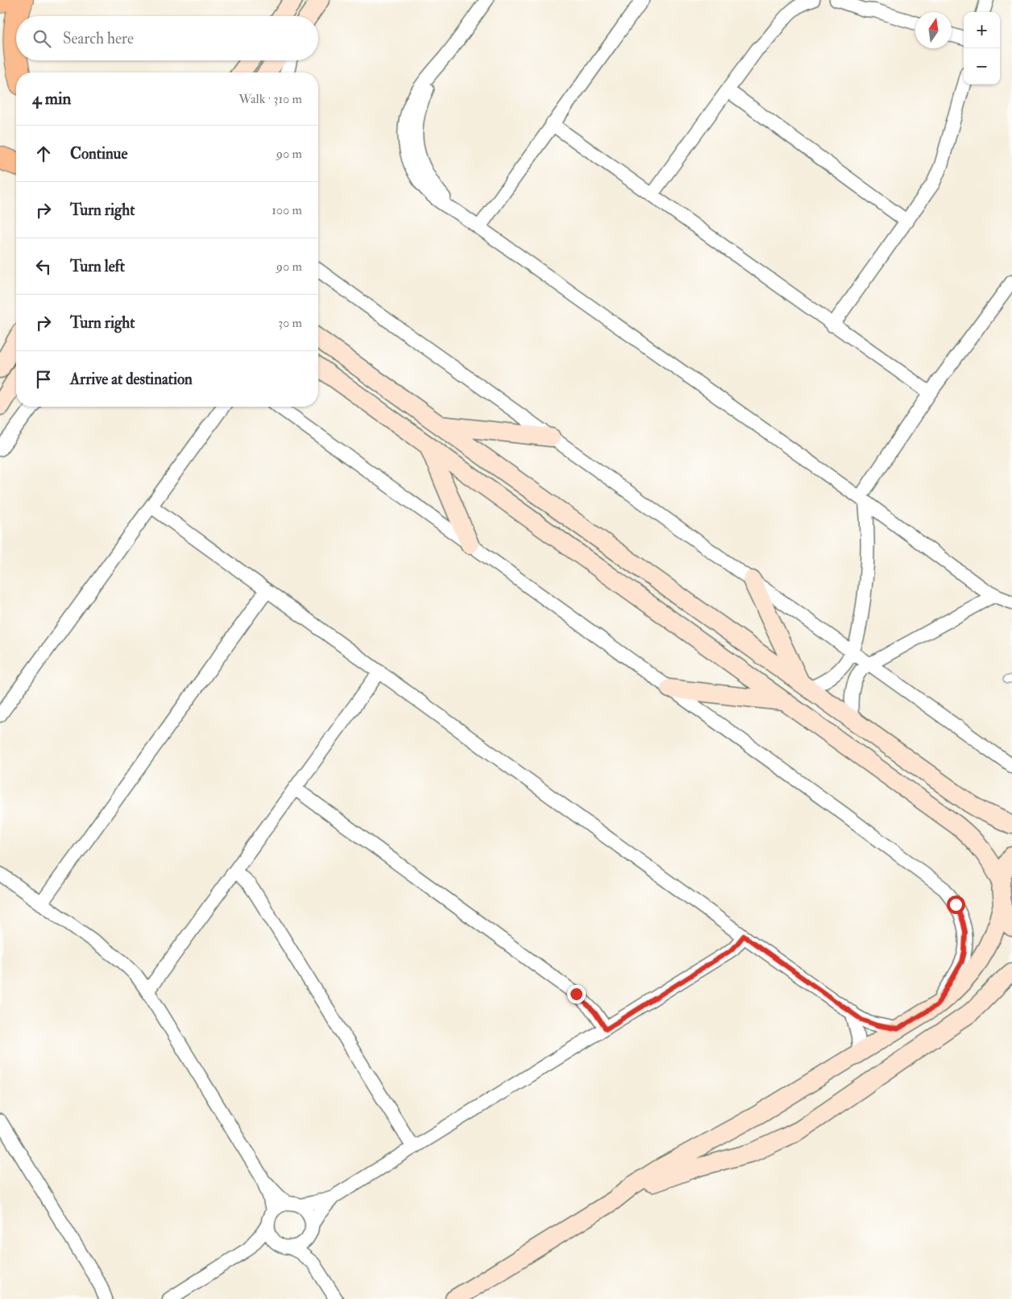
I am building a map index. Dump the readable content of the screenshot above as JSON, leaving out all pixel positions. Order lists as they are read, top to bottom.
{
  "north": "top",
  "page": {
    "map_buttons": ["+", "−"],
    "search": "Search here",
    "heading": ["4 min", "Walk · 310 m"],
    "list": [
      ["Continue", "90 m"],
      ["Turn right", "100 m"],
      ["Turn left", "90 m"],
      ["Turn right", "30 m"],
      "Arrive at destination"
    ]
  }
}
